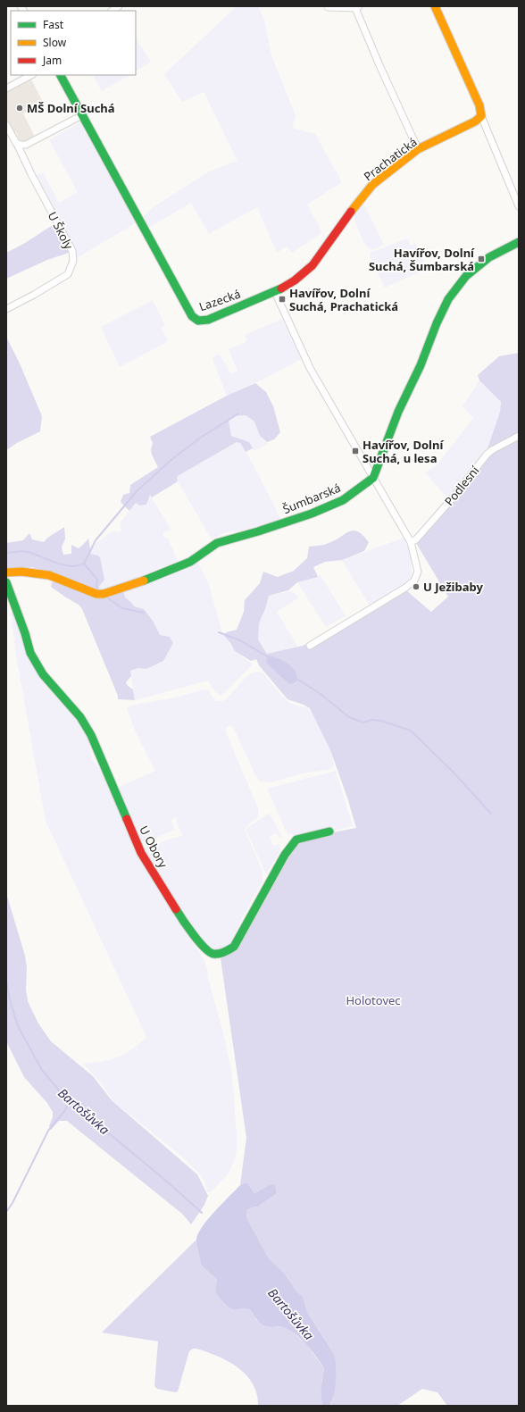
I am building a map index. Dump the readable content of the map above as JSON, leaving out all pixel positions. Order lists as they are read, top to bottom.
{
  "streets": {
    "street": [
      "Prachatická",
      "U Školy",
      "Lazecká",
      "Podlesní",
      "Šumbarská",
      "U Obory"
    ]
  },
  "crossings": [
    ["Prachatická", "Lazecká"]
  ],
  "water": ["Bartošůvka"],
  "parks": ["Holotovec"],
  "places": {
    "other": ["MŠ Dolní Suchá", "U Ježibaby"],
    "transit": ["Havířov, Dolní Suchá, Šumbarská", "Havířov, Dolní Suchá, Prachatická", "Havířov, Dolní Suchá, u lesa"]
  },
  "legend": ["Fast", "Slow", "Jam"]
}
